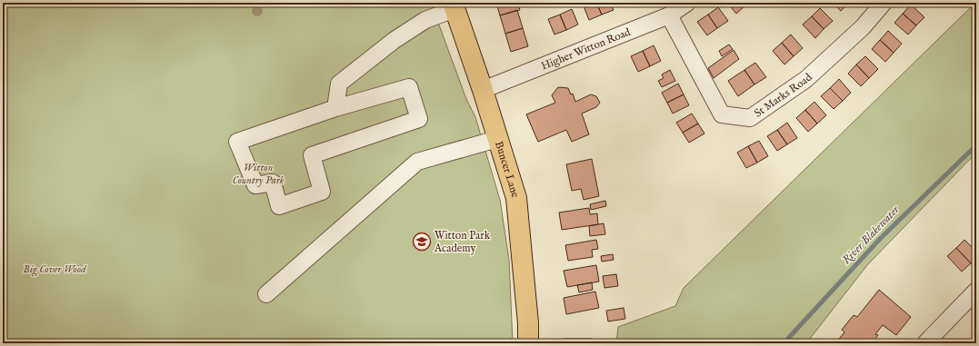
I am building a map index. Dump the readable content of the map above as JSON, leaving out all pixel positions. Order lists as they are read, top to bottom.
{
  "streets": {
    "main road": ["Buncer Lane"],
    "street": ["Higher Witton Road", "St Marks Road"]
  },
  "crossings": [
    ["Higher Witton Road", "St Marks Road"],
    ["Higher Witton Road", "Buncer Lane"]
  ],
  "water": ["River Blakewater"],
  "parks": ["Witton Country Park", "Big Cover Wood"],
  "places": {
    "school or university": ["Witton Park Academy"]
  }
}
